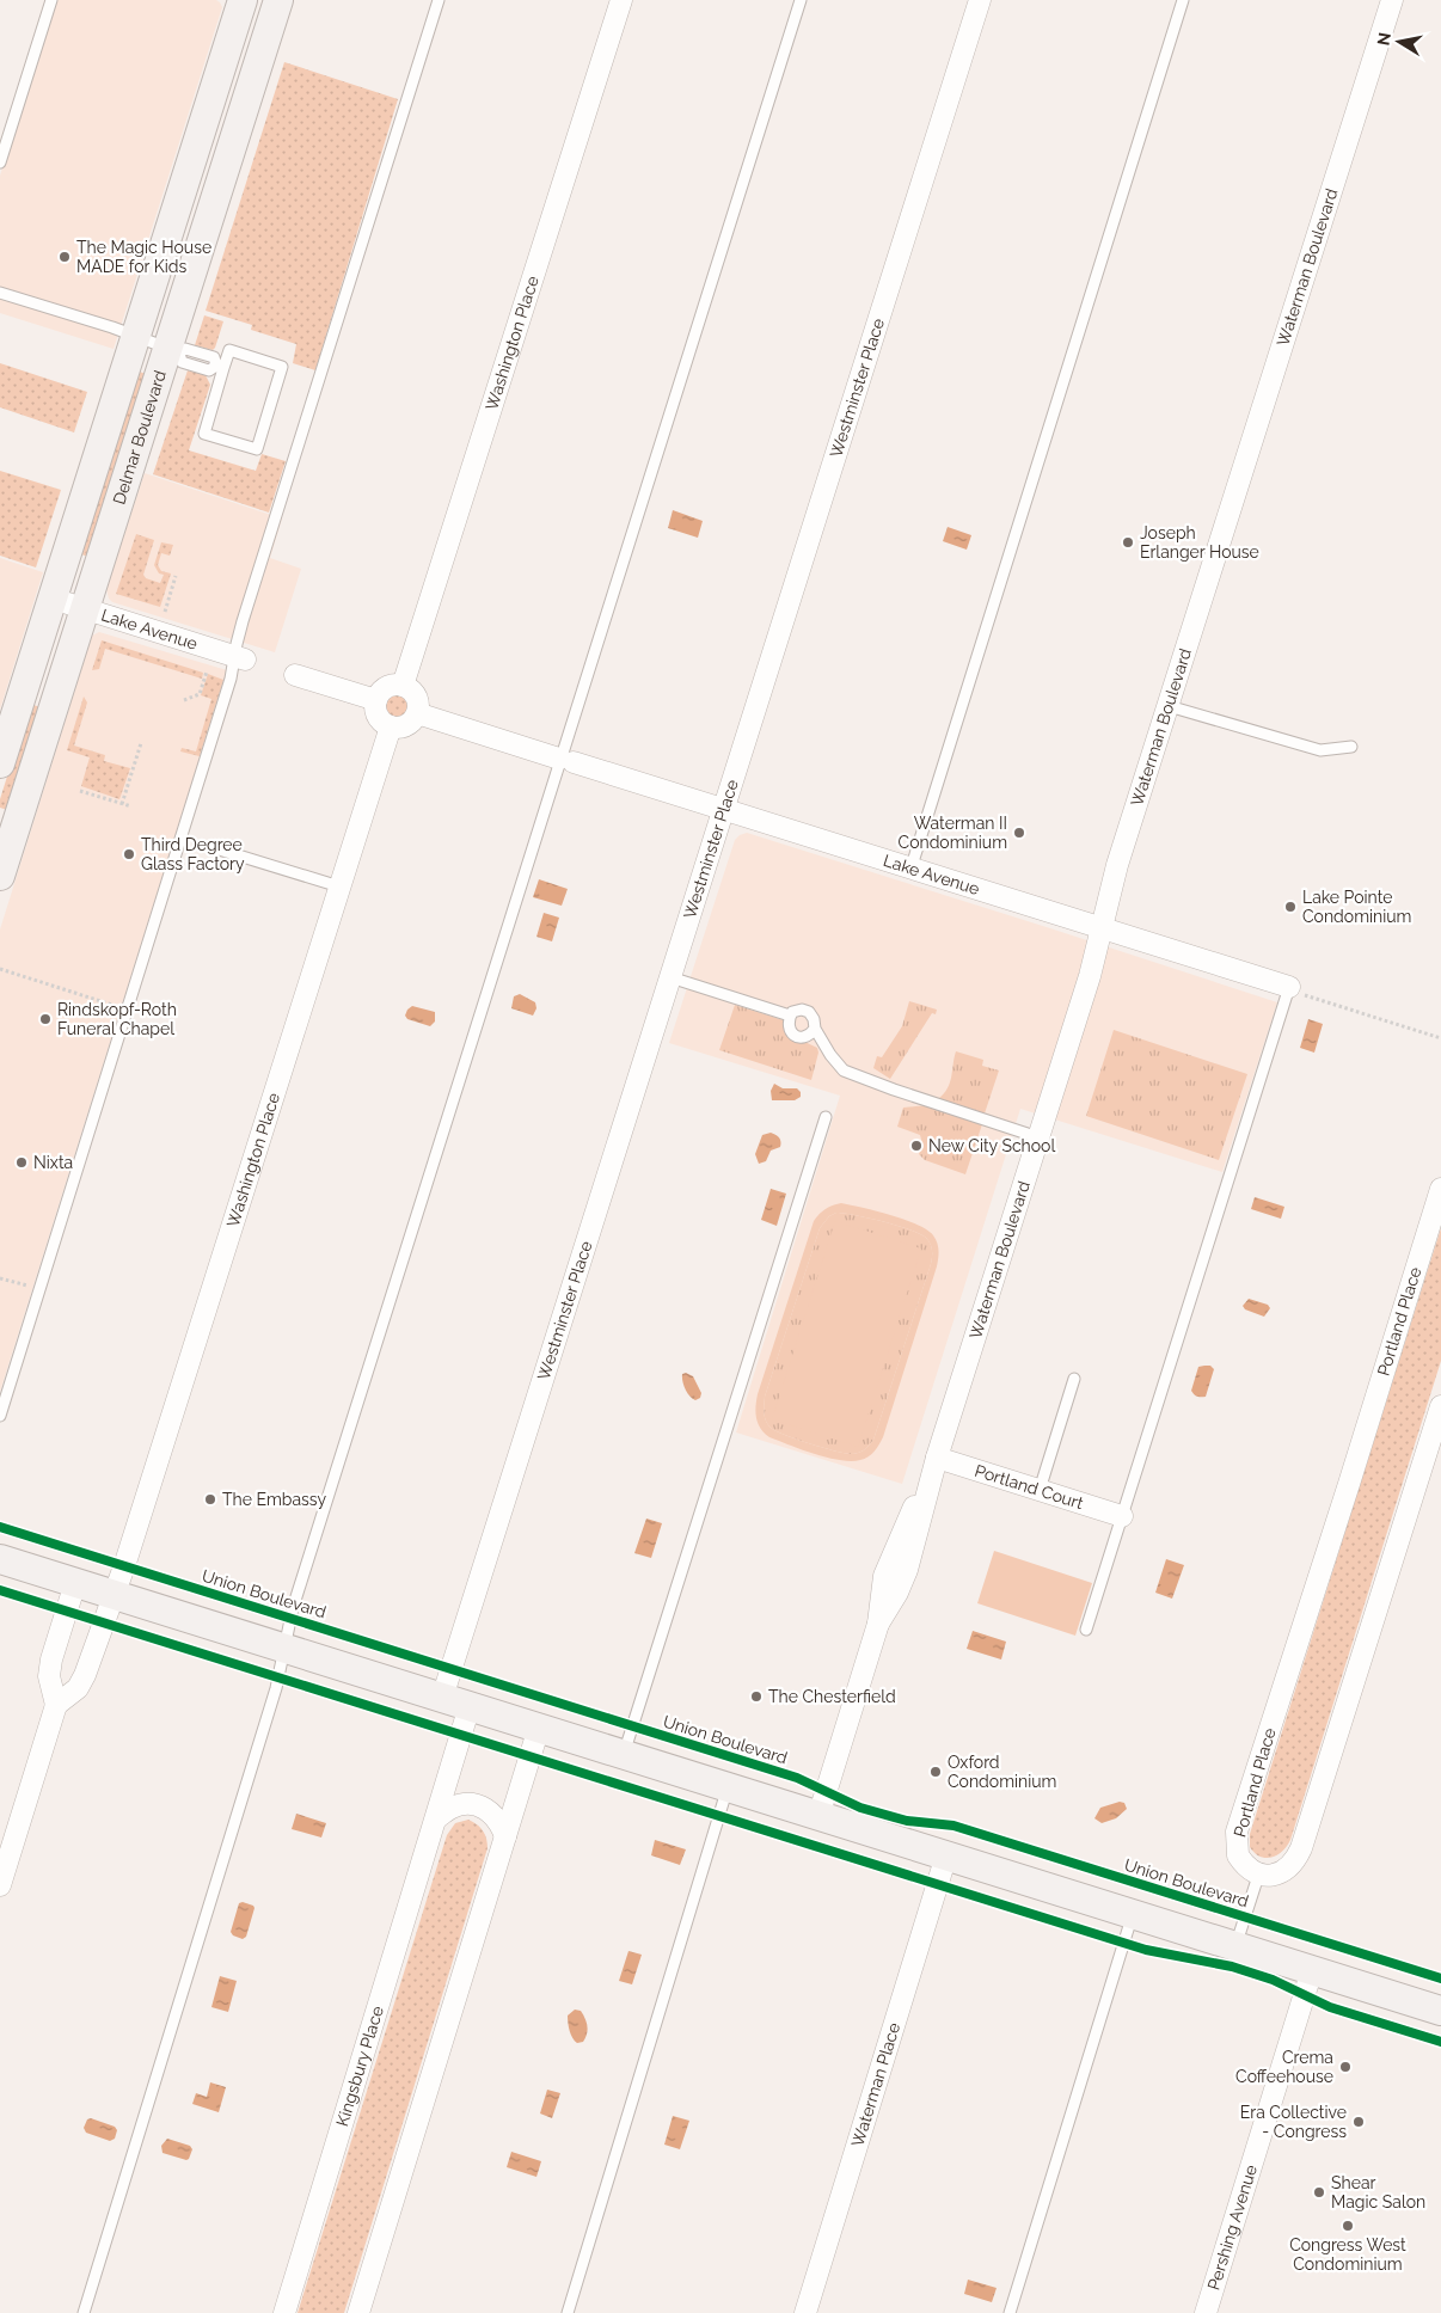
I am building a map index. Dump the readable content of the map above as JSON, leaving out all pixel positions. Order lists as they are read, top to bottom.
{
  "streets": {
    "main road": ["Delmar Boulevard"],
    "street": [
      "Waterman Boulevard",
      "Washington Place",
      "Westminster Place",
      "Lake Avenue",
      "Portland Place",
      "Portland Court",
      "Kingsbury Place",
      "Waterman Place",
      "Pershing Avenue"
    ],
    "cycle path": ["Union Boulevard"]
  },
  "crossings": [
    ["Waterman Boulevard", "Lake Avenue"],
    ["Waterman Boulevard", "Portland Court"],
    ["Washington Place", "Lake Avenue"],
    ["Westminster Place", "Lake Avenue"],
    ["Delmar Boulevard", "Lake Avenue"]
  ],
  "places": [
    "The Magic House MADE for Kids",
    "Joseph Erlanger House",
    "Waterman II Condominium",
    "Third Degree Glass Factory",
    "Lake Pointe Condominium",
    "Rindskopf-Roth Funeral Chapel",
    "New City School",
    "Nixta",
    "The Embassy",
    "The Chesterfield",
    "Oxford Condominium",
    "Crema Coffeehouse",
    "Era Collective - Congress",
    "Shear Magic Salon",
    "Congress West Condominium"
  ],
  "north": "left"
}
